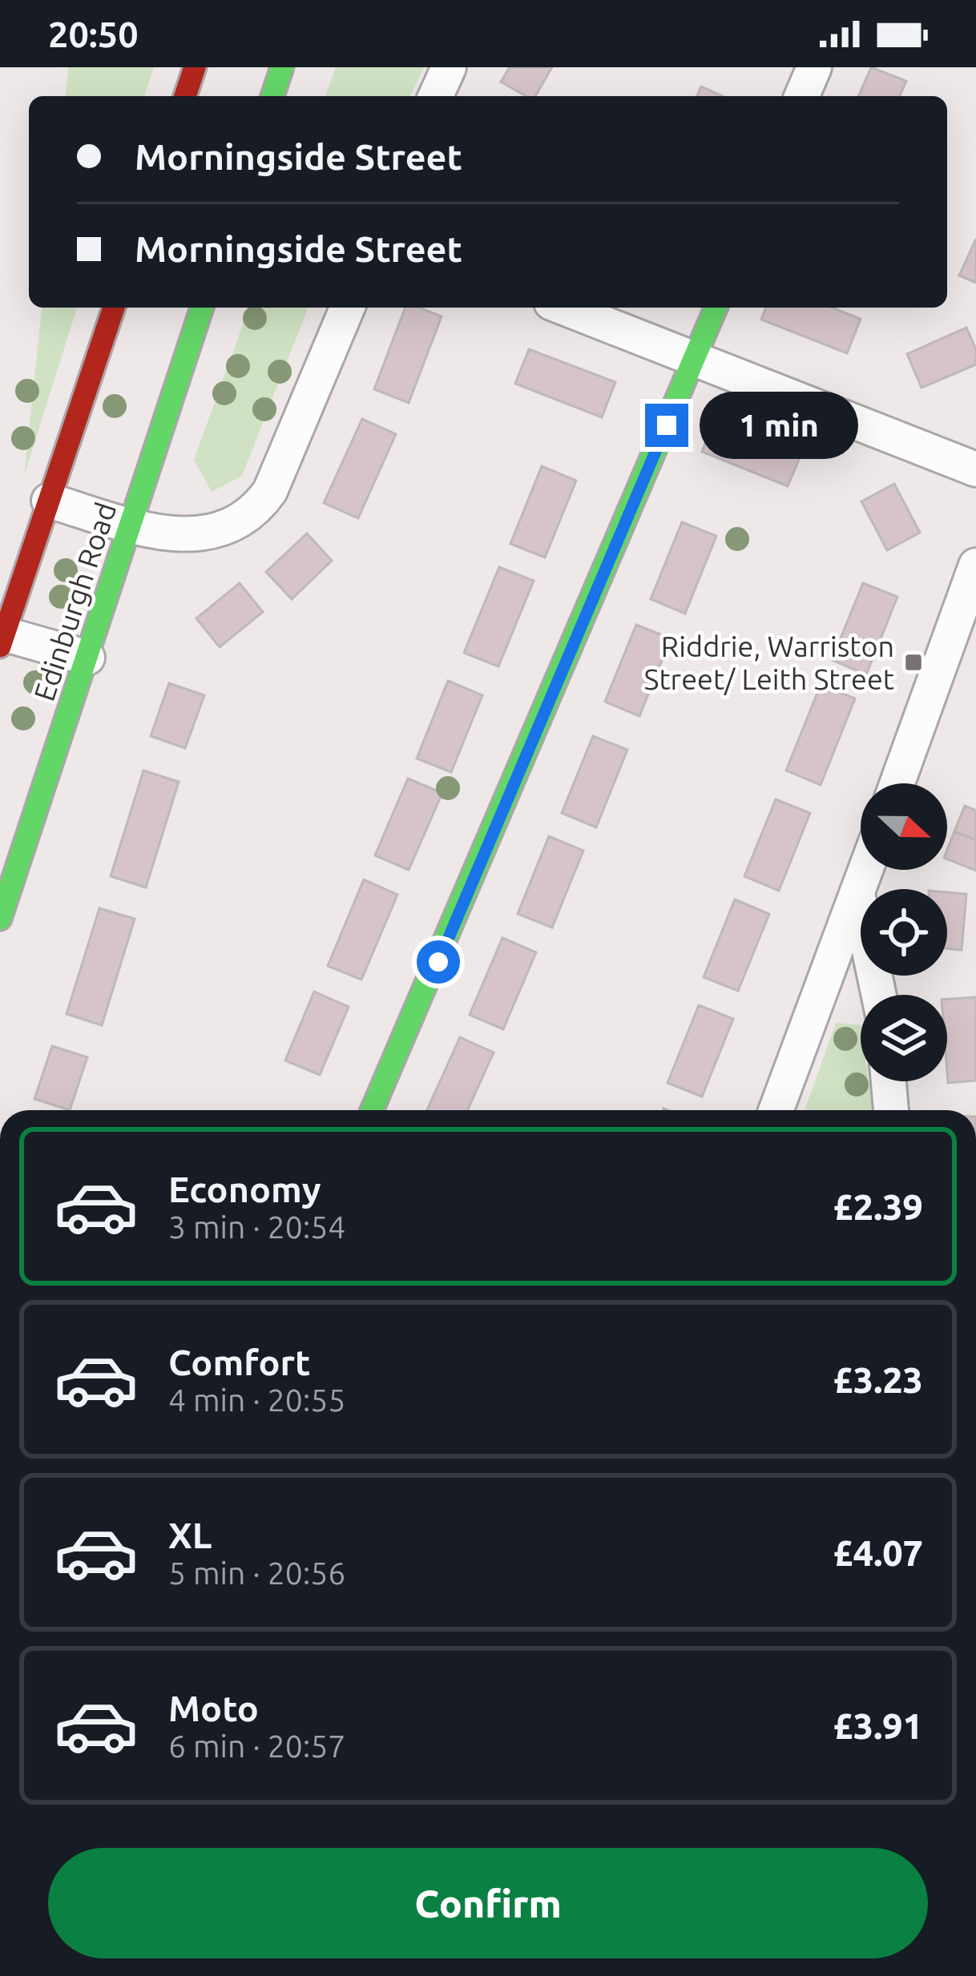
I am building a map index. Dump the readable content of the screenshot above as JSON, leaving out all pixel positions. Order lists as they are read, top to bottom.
{
  "streets": {
    "main road": ["Edinburgh Road"]
  },
  "places": {
    "transit": ["Riddrie, Warriston Street/ Leith Street"]
  },
  "north": "right",
  "page": {
    "status": "20:50",
    "banner": ["Morningside Street", "Morningside Street"],
    "bubble": "1 min",
    "list": [
      {
        "name": "Economy",
        "note": "3 min · 20:54",
        "value": "£2.39"
      },
      {
        "name": "Comfort",
        "note": "4 min · 20:55",
        "value": "£3.23"
      },
      {
        "name": "XL",
        "note": "5 min · 20:56",
        "value": "£4.07"
      },
      {
        "name": "Moto",
        "note": "6 min · 20:57",
        "value": "£3.91"
      }
    ],
    "buttons": "Confirm"
  }
}
